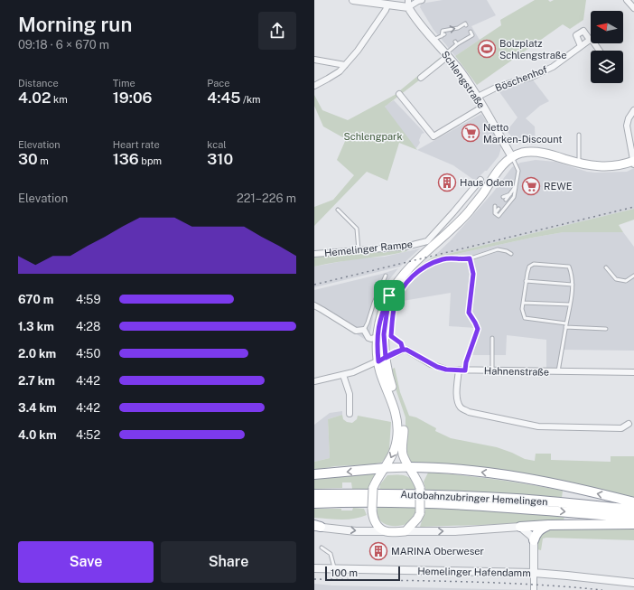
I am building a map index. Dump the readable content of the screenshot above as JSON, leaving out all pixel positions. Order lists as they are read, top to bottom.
{
  "streets": {
    "highway": ["Autobahnzubringer Hemelingen"],
    "street": [
      "Böschenhof",
      "Schlengstraße",
      "Hemelinger Rampe",
      "Hahnenstraße",
      "Hemelinger Hafendamm"
    ]
  },
  "crossings": [
    ["Böschenhof", "Schlengstraße"]
  ],
  "parks": ["Schlengpark"],
  "places": {
    "sports": ["Bolzplatz Schlengstraße"],
    "supermarket": ["Netto Marken-Discount", "REWE"],
    "building": ["Haus Odem", "MARINA Oberweser"]
  },
  "scale_bar": "100 m",
  "north": "left",
  "page": {
    "heading": ["Morning run", "09:18 · 6 × 670 m"],
    "stats": [
      ["Distance", "4.02 km"],
      ["Time", "19:06"],
      ["Pace", "4:45 /km"],
      ["Elevation", "30 m"],
      ["Heart rate", "136 bpm"],
      ["kcal", "310"]
    ],
    "chart": ["Elevation", "221–226 m"],
    "list": [
      {
        "name": "670 m",
        "note": "4:59"
      },
      {
        "name": "1.3 km",
        "note": "4:28"
      },
      {
        "name": "2.0 km",
        "note": "4:50"
      },
      {
        "name": "2.7 km",
        "note": "4:42"
      },
      {
        "name": "3.4 km",
        "note": "4:42"
      },
      {
        "name": "4.0 km",
        "note": "4:52"
      }
    ],
    "buttons": ["Save", "Share"],
    "scale": "100 m"
  }
}
